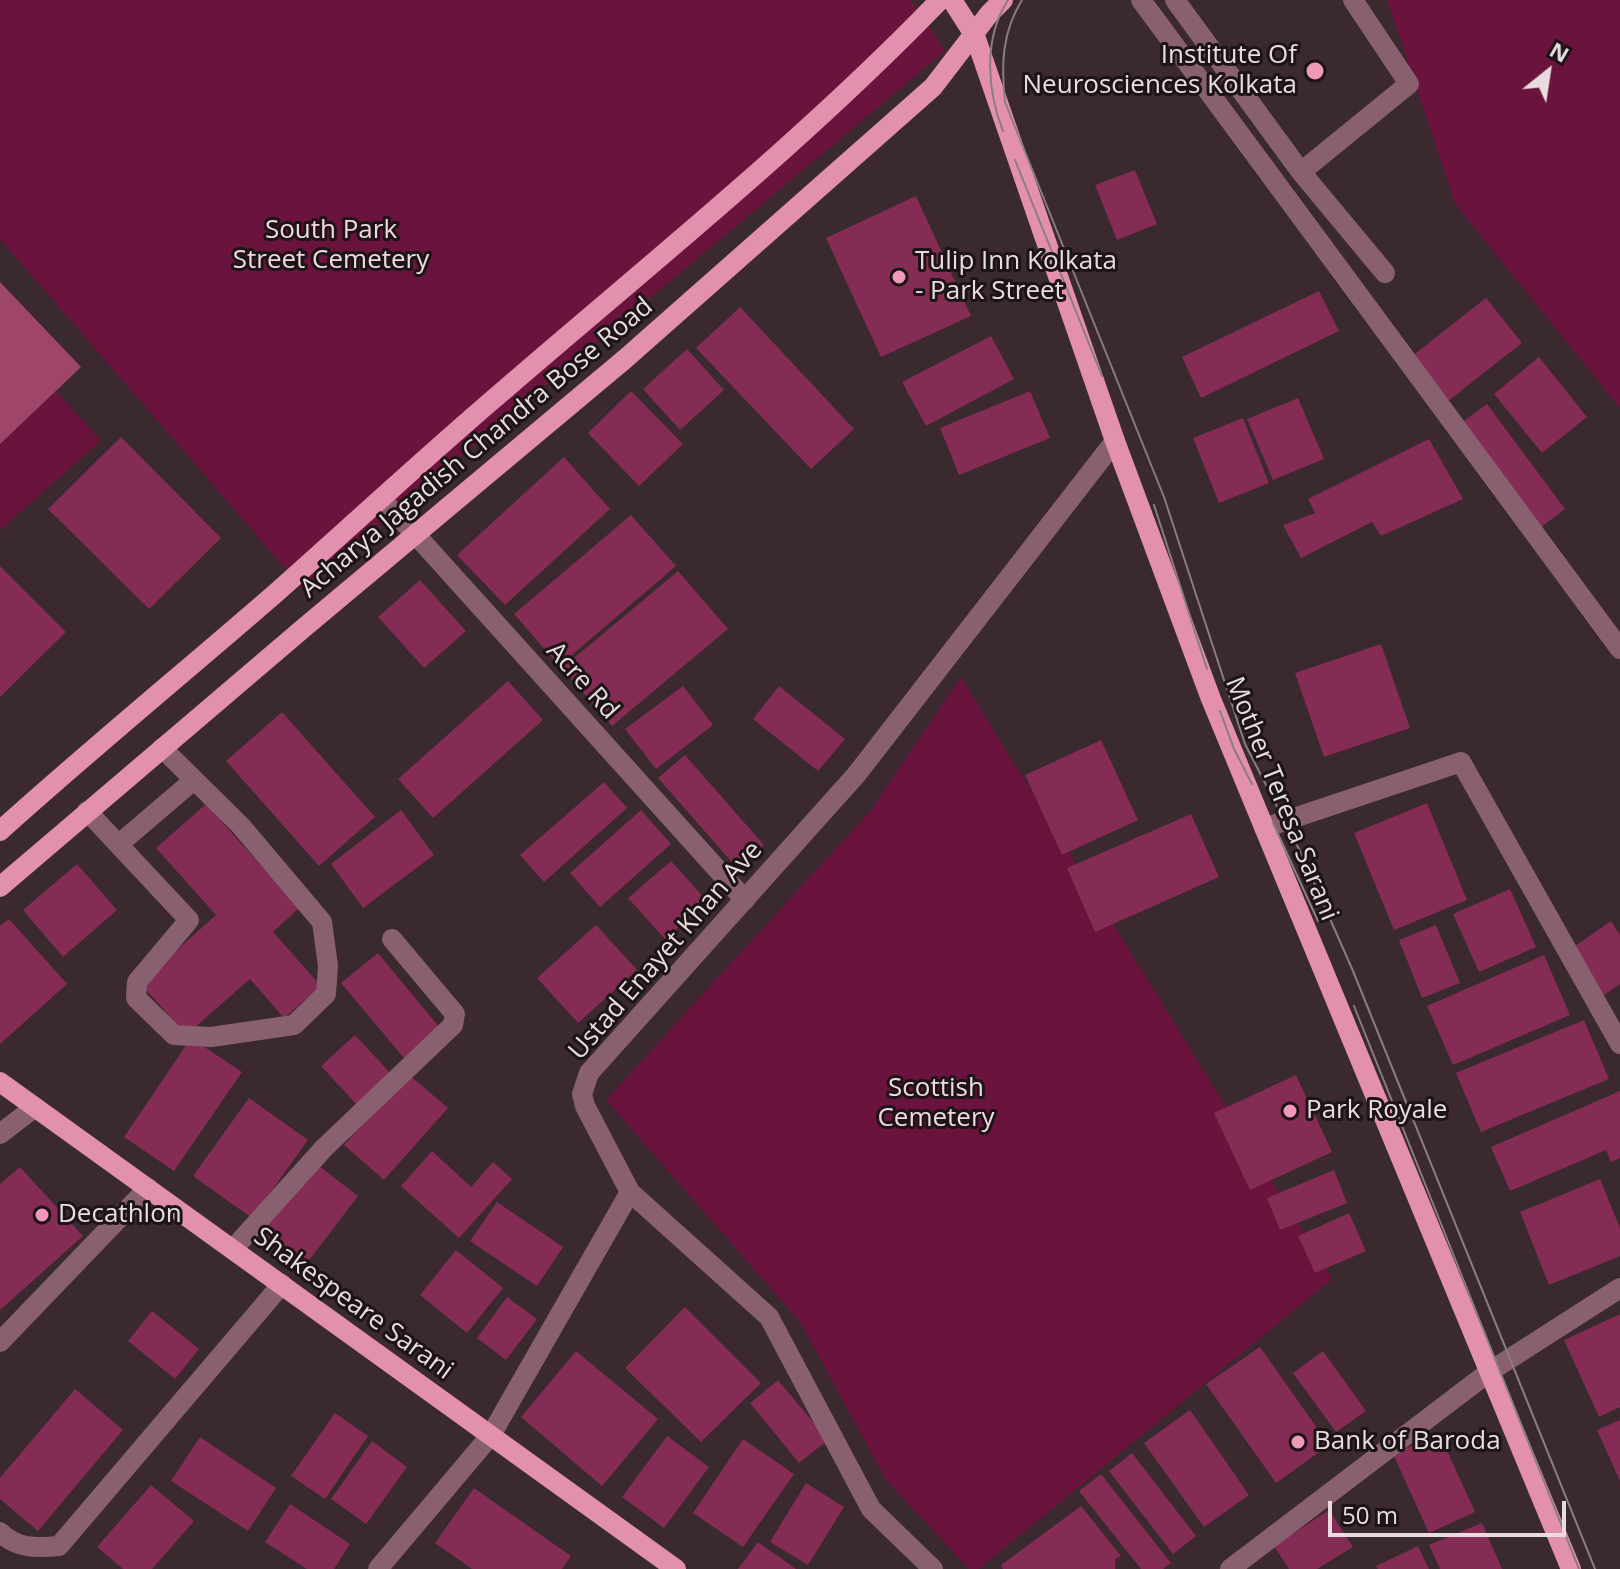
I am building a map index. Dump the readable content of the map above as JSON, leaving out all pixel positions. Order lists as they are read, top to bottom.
{
  "streets": {
    "main road": ["Acharya Jagadish Chandra Bose Road", "Mother Teresa Sarani", "Shakespeare Sarani"],
    "street": ["Acre Rd", "Ustad Enayet Khan Ave"]
  },
  "crossings": [
    ["Acharya Jagadish Chandra Bose Road", "Acre Rd"],
    ["Acharya Jagadish Chandra Bose Road", "Mother Teresa Sarani"],
    ["Acre Rd", "Ustad Enayet Khan Ave"],
    ["Mother Teresa Sarani", "Ustad Enayet Khan Ave"]
  ],
  "parks": ["South Park Street Cemetery", "Scottish Cemetery"],
  "places": [
    "Institute Of Neurosciences Kolkata",
    "Tulip Inn Kolkata - Park Street",
    "Park Royale",
    "Decathlon",
    "Bank of Baroda"
  ],
  "scale_bar": "50 m",
  "north": "top right"
}
